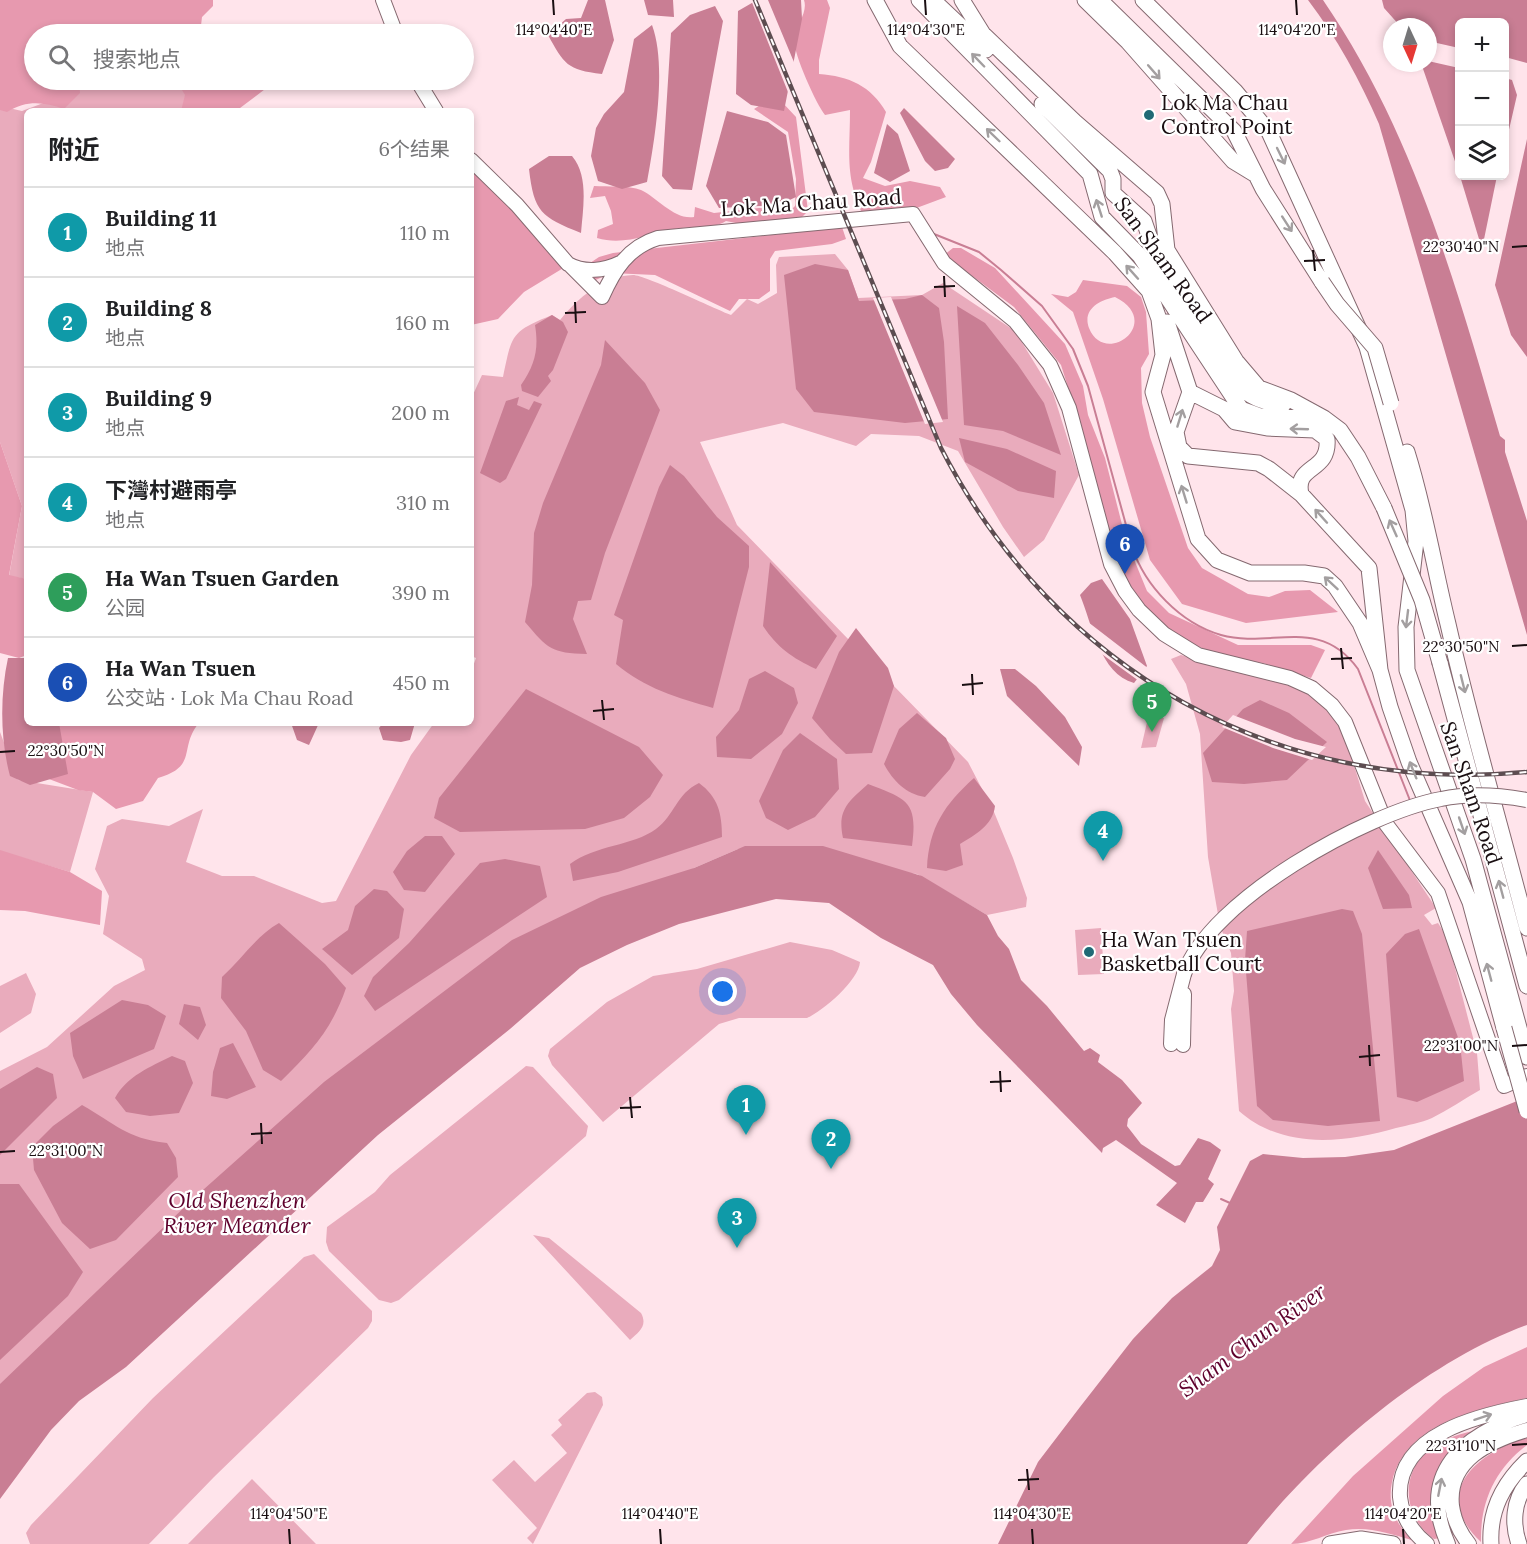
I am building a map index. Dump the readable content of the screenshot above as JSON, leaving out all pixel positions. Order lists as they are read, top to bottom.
{
  "streets": {
    "main road": ["San Sham Road"],
    "street": ["Lok Ma Chau Road"]
  },
  "water": ["Old Shenzhen River Meander", "Sham Chun River"],
  "places": ["Lok Ma Chau Control Point", "Ha Wan Tsuen Basketball Court"],
  "north": "bottom",
  "page": {
    "map_buttons": ["+", "−"],
    "search": "搜索地点",
    "heading": ["附近", "6个结果"],
    "list": [
      {
        "mark": "1",
        "name": "Building 11",
        "note": "地点",
        "value": "110 m"
      },
      {
        "mark": "2",
        "name": "Building 8",
        "note": "地点",
        "value": "160 m"
      },
      {
        "mark": "3",
        "name": "Building 9",
        "note": "地点",
        "value": "200 m"
      },
      {
        "mark": "4",
        "name": "下灣村避雨亭",
        "note": "地点",
        "value": "310 m"
      },
      {
        "mark": "5",
        "name": "Ha Wan Tsuen Garden",
        "note": "公园",
        "value": "390 m"
      },
      {
        "mark": "6",
        "name": "Ha Wan Tsuen",
        "note": "公交站 · Lok Ma Chau Road",
        "value": "450 m"
      }
    ],
    "pins": [
      "6",
      "5",
      "4",
      "1",
      "2",
      "3"
    ]
  },
  "coordinates": [
    "114°04'40\"E",
    "114°04'30\"E",
    "114°04'20\"E",
    "22°30'40\"N",
    "22°30'50\"N",
    "22°31'00\"N",
    "22°31'10\"N",
    "114°04'50\"E"
  ]
}
